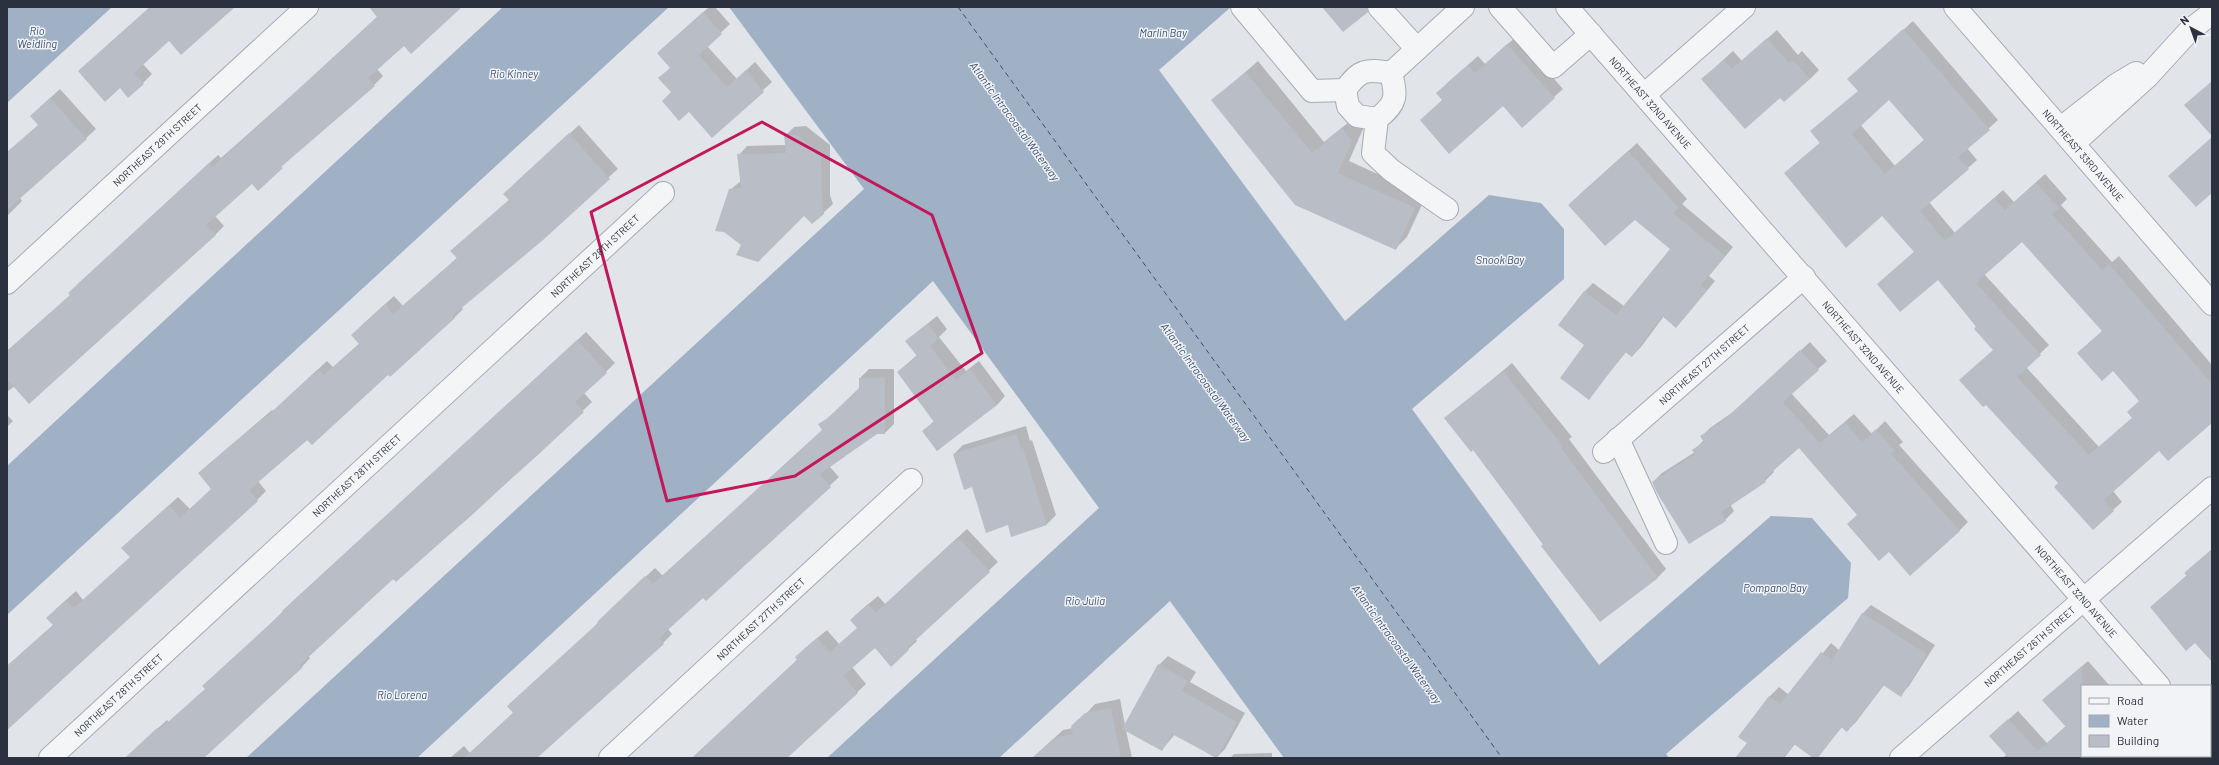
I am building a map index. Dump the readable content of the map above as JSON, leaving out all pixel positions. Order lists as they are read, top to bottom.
{
  "streets": {
    "street": [
      "NORTHEAST 32ND AVENUE",
      "NORTHEAST 29TH STREET",
      "NORTHEAST 33RD AVENUE",
      "NORTHEAST 28TH STREET",
      "NORTHEAST 27TH STREET",
      "NORTHEAST 26TH STREET"
    ]
  },
  "crossings": [
    ["NORTHEAST 32ND AVENUE", "NORTHEAST 27TH STREET"],
    ["NORTHEAST 32ND AVENUE", "NORTHEAST 26TH STREET"]
  ],
  "water": [
    "Rio Weidling",
    "Marlin Bay",
    "Rio Kinney",
    "Atlantic Intracoastal Waterway",
    "Snook Bay",
    "Pompano Bay",
    "Rio Julia",
    "Rio Lorena"
  ],
  "legend": ["Road", "Water", "Building"],
  "north": "top left"
}
